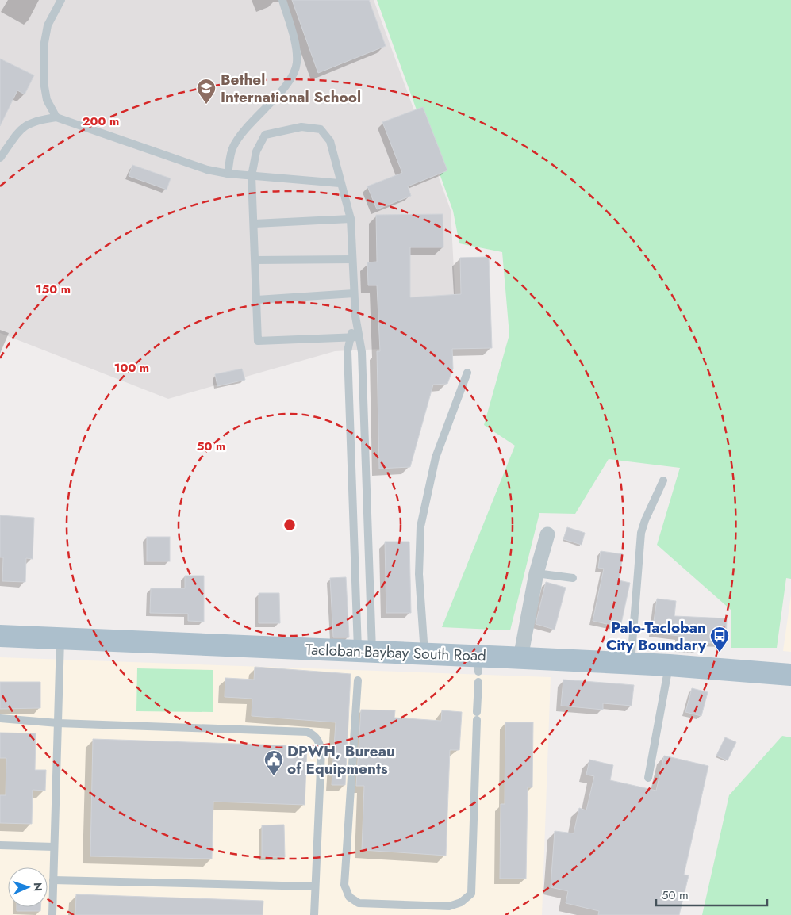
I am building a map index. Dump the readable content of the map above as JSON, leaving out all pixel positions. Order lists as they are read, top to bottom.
{
  "streets": {
    "main road": ["Tacloban-Baybay South Road"]
  },
  "places": {
    "school or university": ["Bethel International School"],
    "bus stop": ["Palo-Tacloban City Boundary"],
    "public building": ["DPWH, Bureau of Equipments"]
  },
  "scale_bar": "50 m",
  "north": "right",
  "rings": [
    "200 m",
    "150 m",
    "100 m",
    "50 m"
  ]
}
